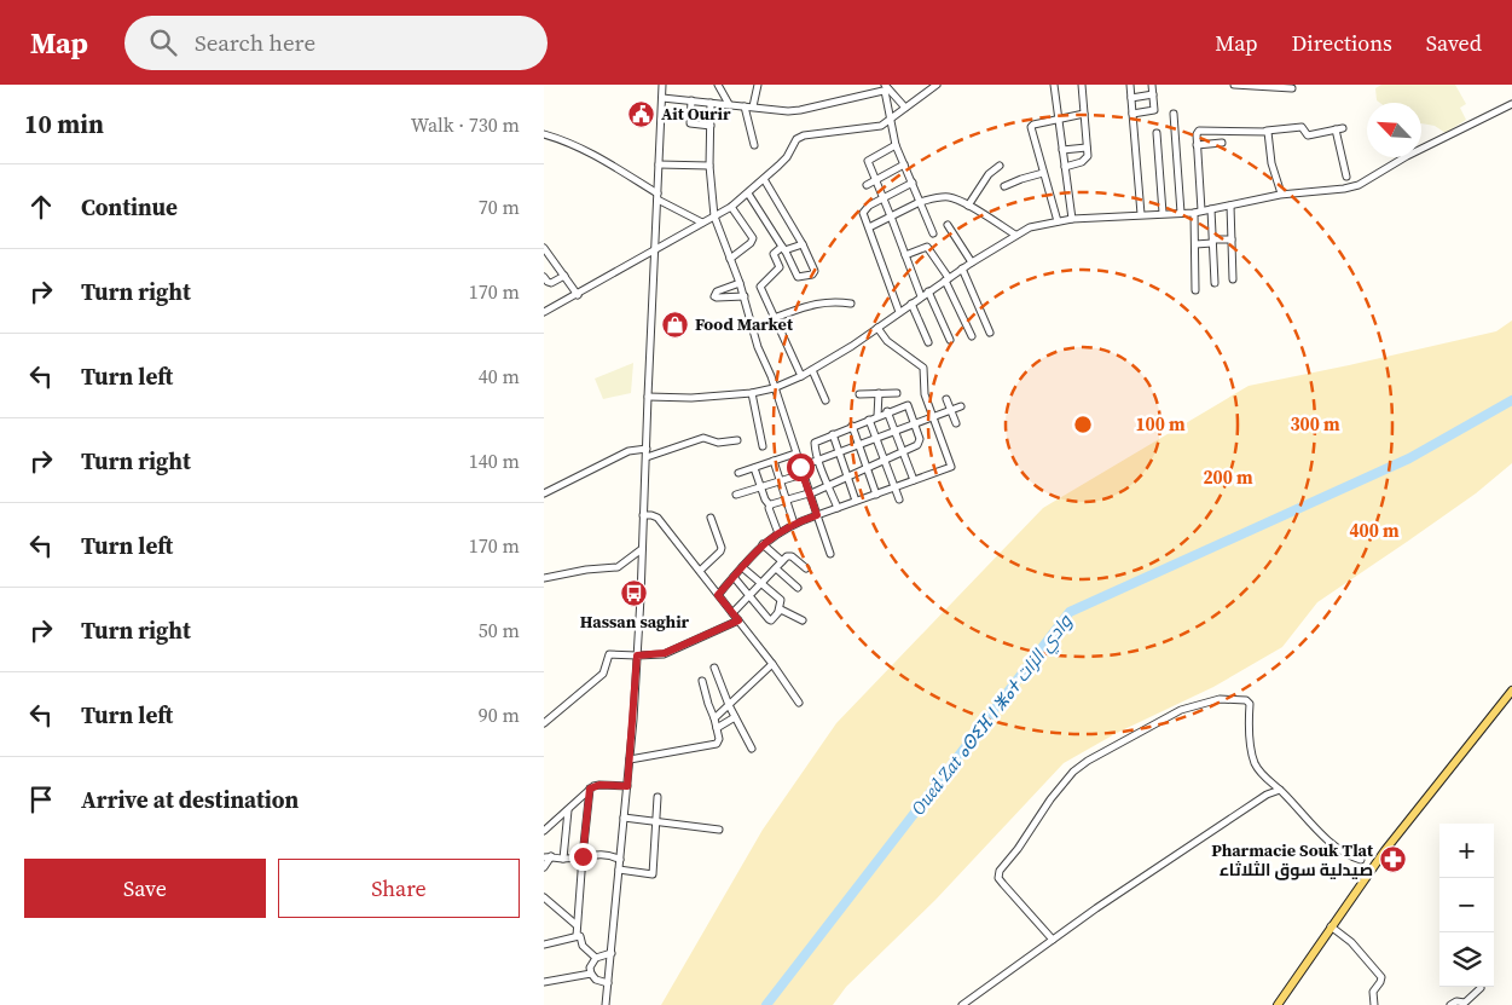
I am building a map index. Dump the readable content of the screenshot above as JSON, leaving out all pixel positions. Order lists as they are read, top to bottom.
{
  "water": ["Oued Zat ⴰⵙⵉⴼ ⵏ ⵥⴰⵜ وادي الزات"],
  "places": {
    "public building": ["Ait Ourir"],
    "shop": ["Food Market"],
    "bus stop": ["Hassan saghir"],
    "pharmacy": ["Pharmacie Souk Tlat صيدلية سوق الثلاثاء"]
  },
  "north": "top left",
  "page": {
    "header": "Map",
    "search": "Search here",
    "nav": ["Map", "Directions", "Saved"],
    "heading": ["10 min", "Walk · 730 m"],
    "list": [
      ["Continue", "70 m"],
      ["Turn right", "170 m"],
      ["Turn left", "40 m"],
      ["Turn right", "140 m"],
      ["Turn left", "170 m"],
      ["Turn right", "50 m"],
      ["Turn left", "90 m"],
      "Arrive at destination"
    ],
    "map_buttons": ["+", "−"],
    "buttons": ["Save", "Share"]
  },
  "rings": [
    "100 m",
    "300 m",
    "200 m",
    "400 m"
  ]
}
